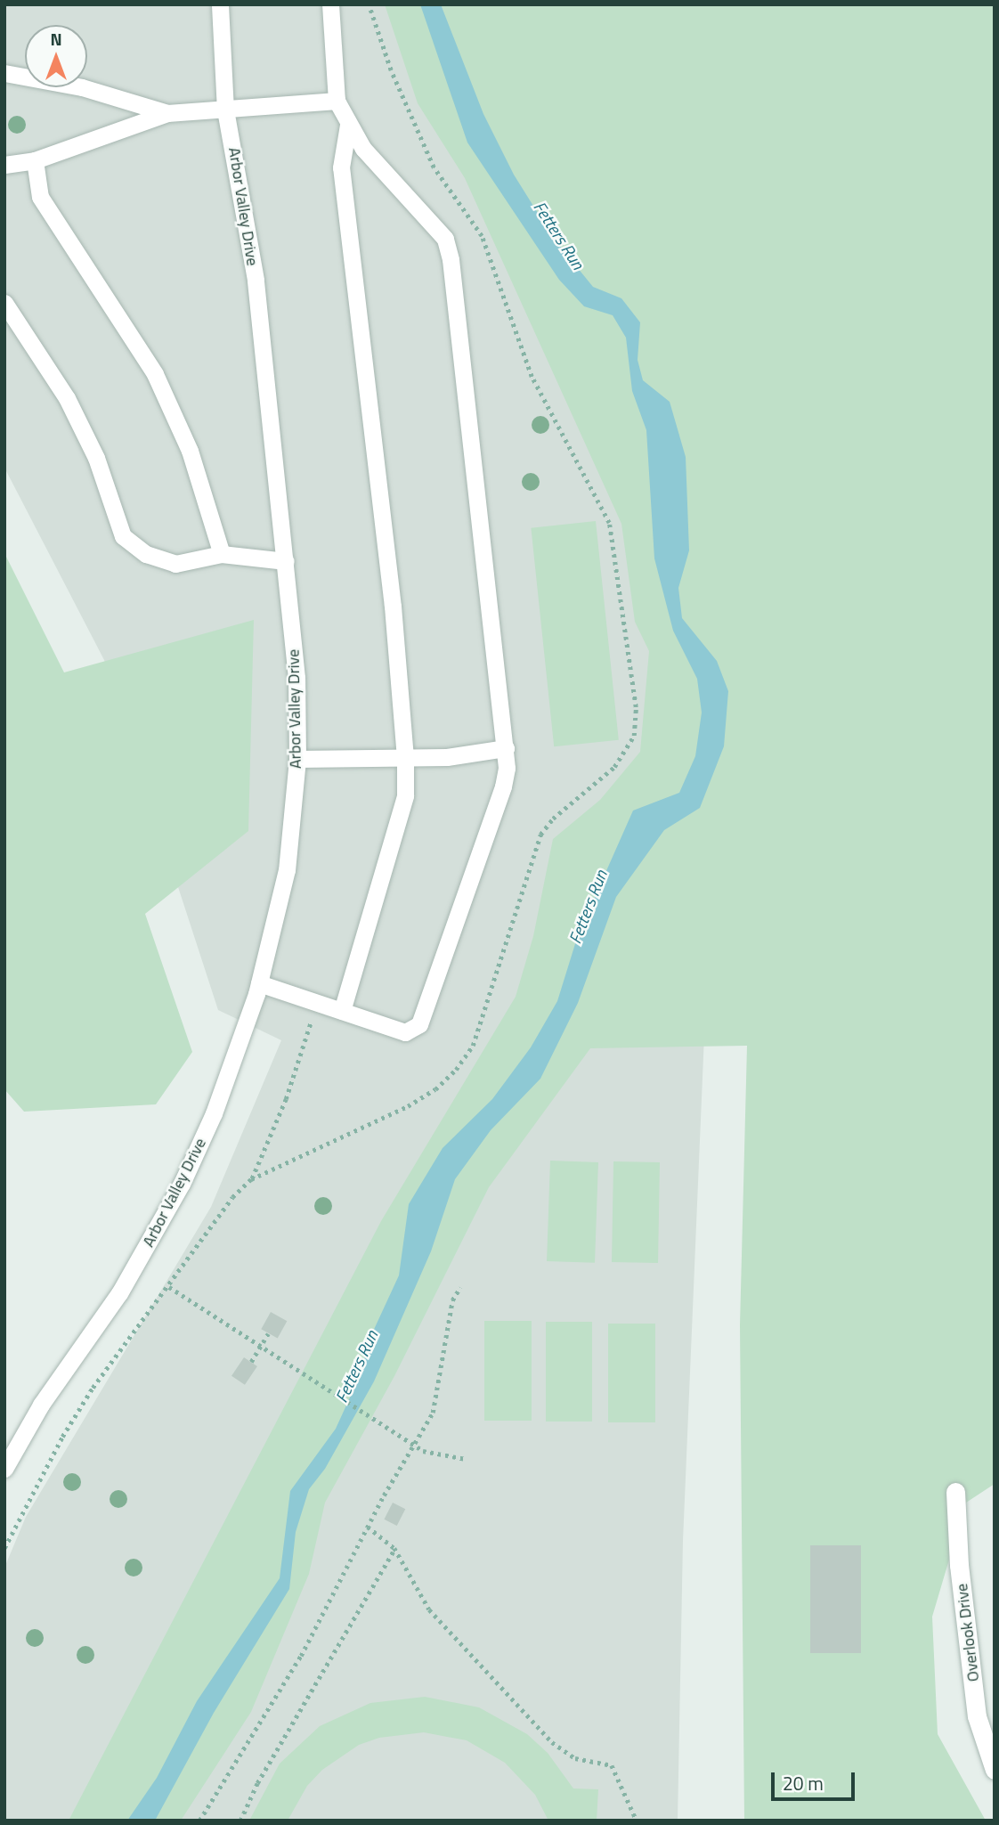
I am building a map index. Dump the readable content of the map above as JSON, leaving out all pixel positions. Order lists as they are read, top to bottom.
{
  "streets": {
    "street": ["Overlook Drive"],
    "lane": ["Arbor Valley Drive"]
  },
  "water": ["Fetters Run"],
  "scale_bar": "20 m",
  "north": "top"
}
